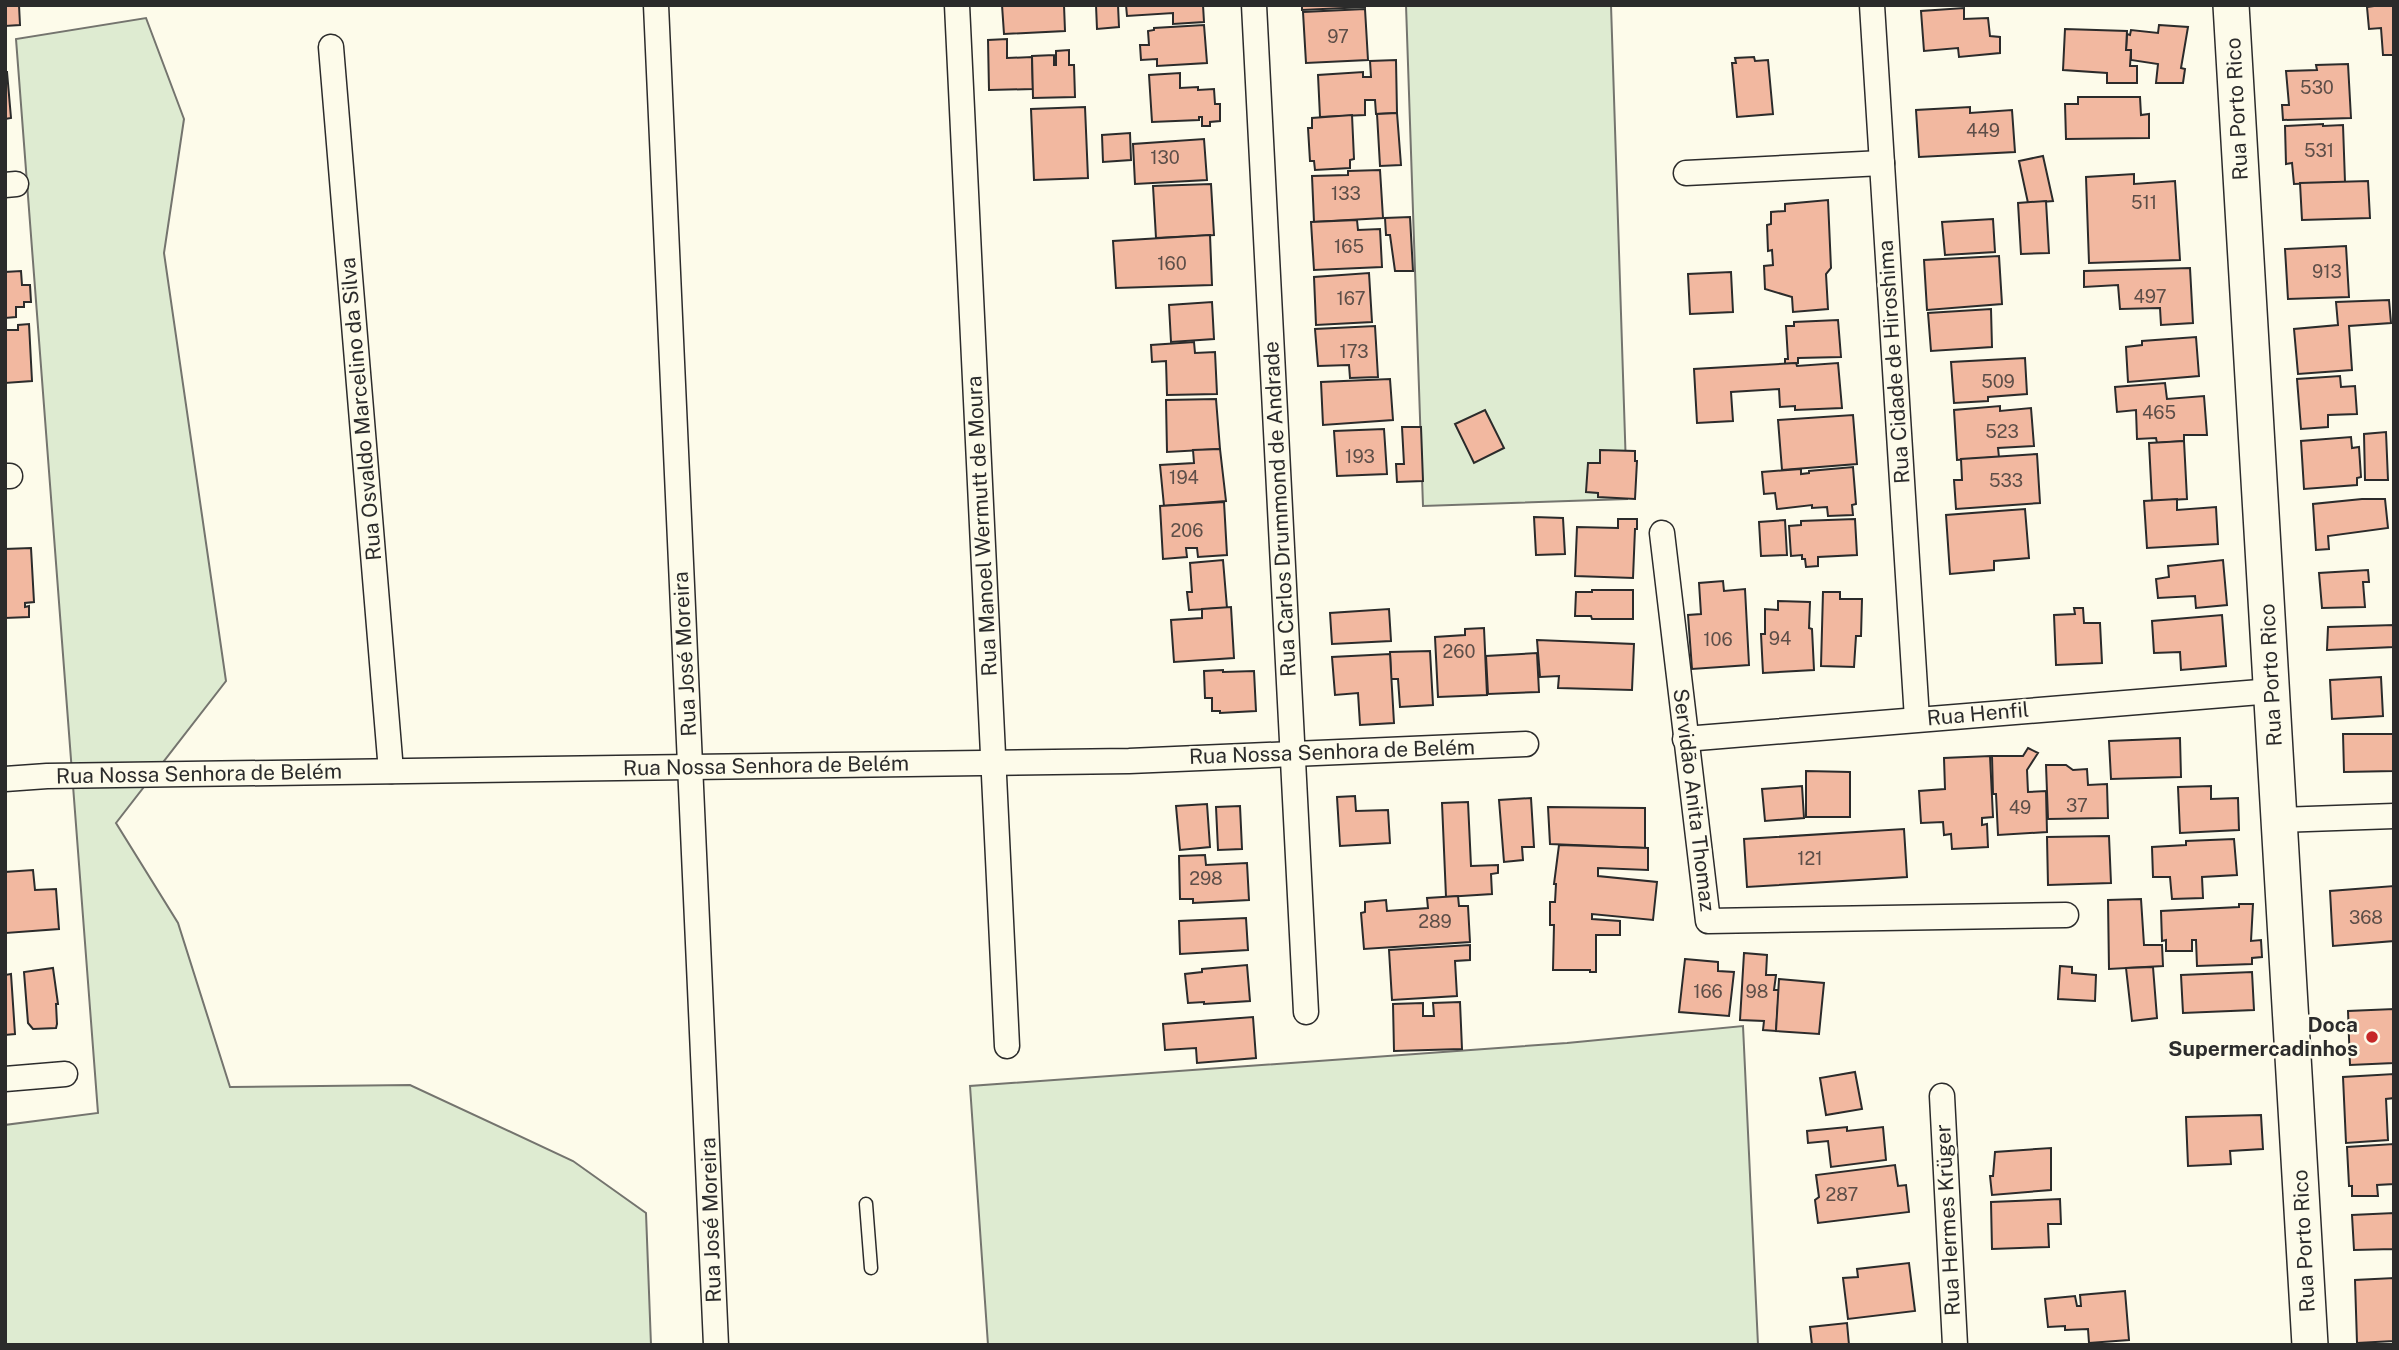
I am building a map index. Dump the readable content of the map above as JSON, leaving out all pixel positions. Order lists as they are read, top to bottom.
{
  "streets": {
    "main road": ["Rua Porto Rico"],
    "street": [
      "Rua Cidade de Hiroshima",
      "Rua Osvaldo Marcelino da Silva",
      "Rua Carlos Drummond de Andrade",
      "Rua Manoel Wermutt de Moura",
      "Rua José Moreira",
      "Rua Henfil",
      "Rua Nossa Senhora de Belém",
      "Servidão Anita Thomaz",
      "Rua Hermes Krüger"
    ]
  },
  "crossings": [
    ["Rua Porto Rico", "Rua Henfil"],
    ["Rua Cidade de Hiroshima", "Rua Henfil"],
    ["Rua Osvaldo Marcelino da Silva", "Rua Nossa Senhora de Belém"],
    ["Rua Carlos Drummond de Andrade", "Rua Nossa Senhora de Belém"],
    ["Rua Manoel Wermutt de Moura", "Rua Nossa Senhora de Belém"],
    ["Rua José Moreira", "Rua Nossa Senhora de Belém"],
    ["Rua Henfil", "Servidão Anita Thomaz"]
  ],
  "places": ["Doca Supermercadinhos"],
  "house_numbers": [
    "97",
    "530",
    "449",
    "531",
    "130",
    "133",
    "511",
    "165",
    "160",
    "913",
    "497",
    "167",
    "173",
    "509",
    "465",
    "523",
    "193",
    "194",
    "533",
    "206",
    "94",
    "106",
    "260",
    "37",
    "49",
    "121",
    "298",
    "368",
    "289",
    "166",
    "98",
    "287"
  ]
}
